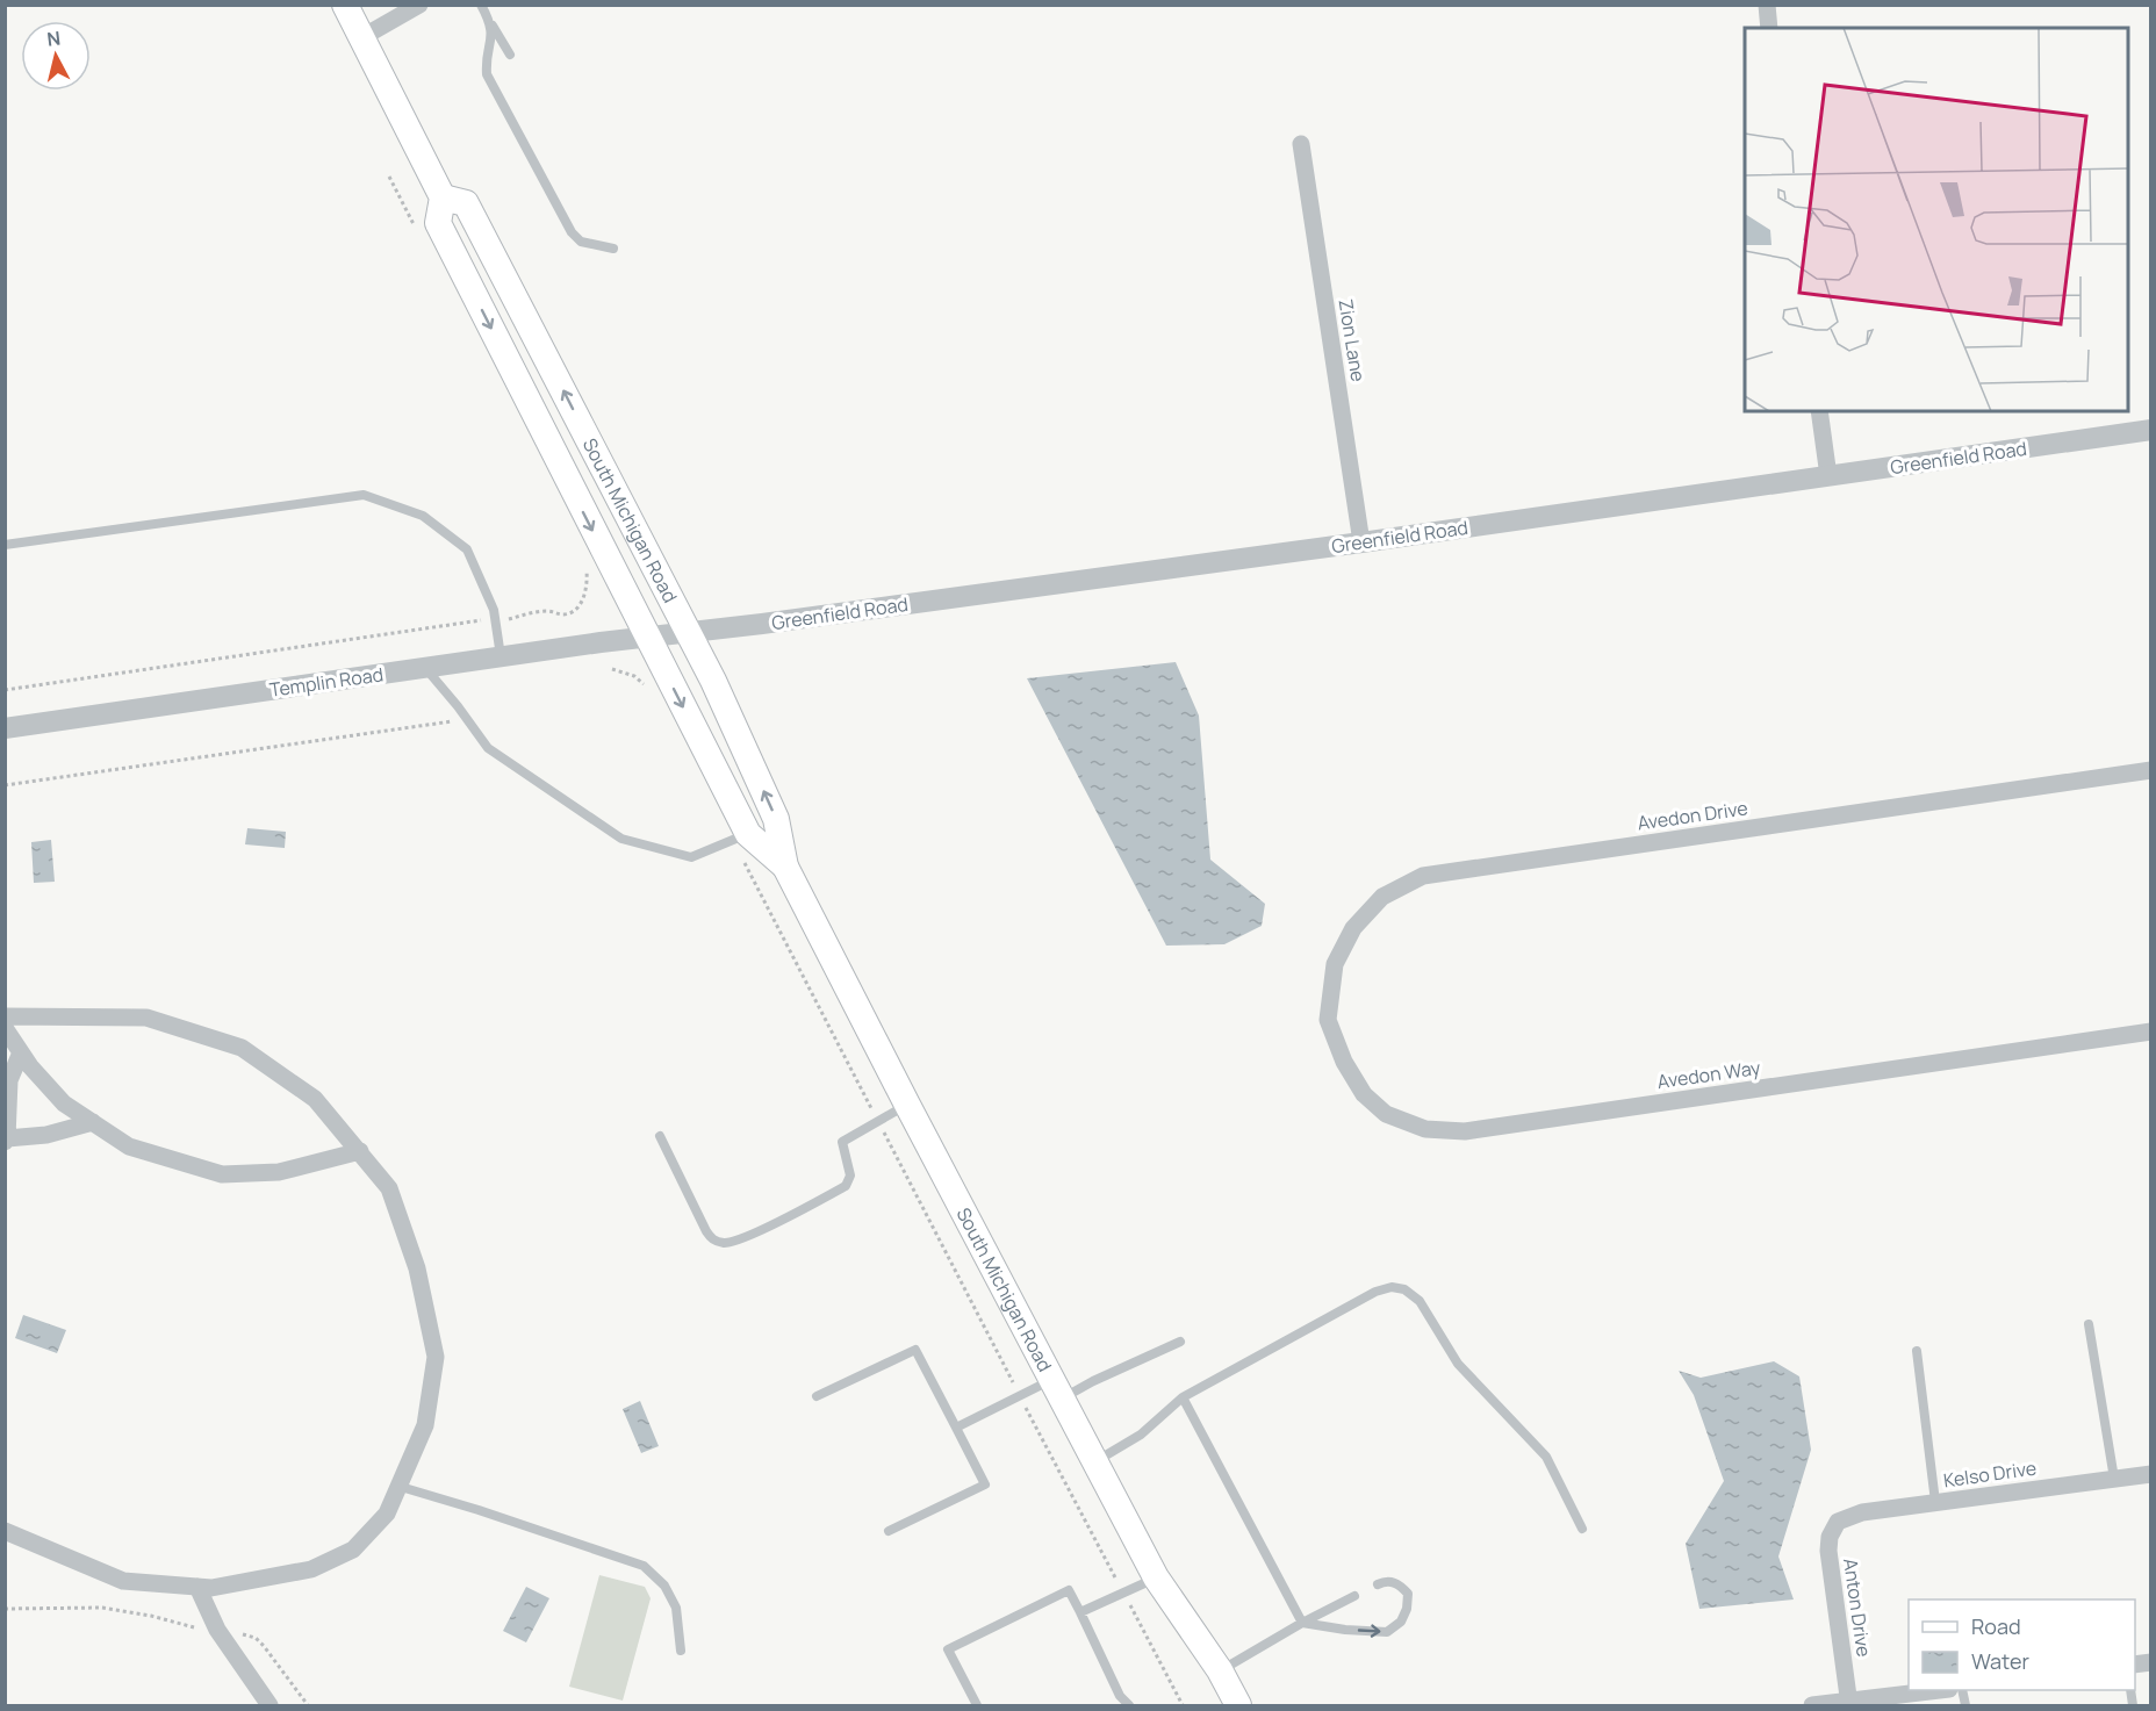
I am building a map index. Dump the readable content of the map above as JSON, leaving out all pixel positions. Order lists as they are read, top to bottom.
{
  "streets": {
    "main road": ["South Michigan Road"],
    "street": [
      "Zion Lane",
      "Greenfield Road",
      "Templin Road",
      "Avedon Drive",
      "Avedon Way",
      "Kelso Drive",
      "Anton Drive"
    ]
  },
  "crossings": [
    ["Zion Lane", "Greenfield Road"],
    ["Greenfield Road", "South Michigan Road"],
    ["Greenfield Road", "Templin Road"],
    ["South Michigan Road", "Templin Road"],
    ["Avedon Drive", "Avedon Way"],
    ["Kelso Drive", "Anton Drive"]
  ],
  "legend": ["Road", "Water"],
  "north": "top"
}
